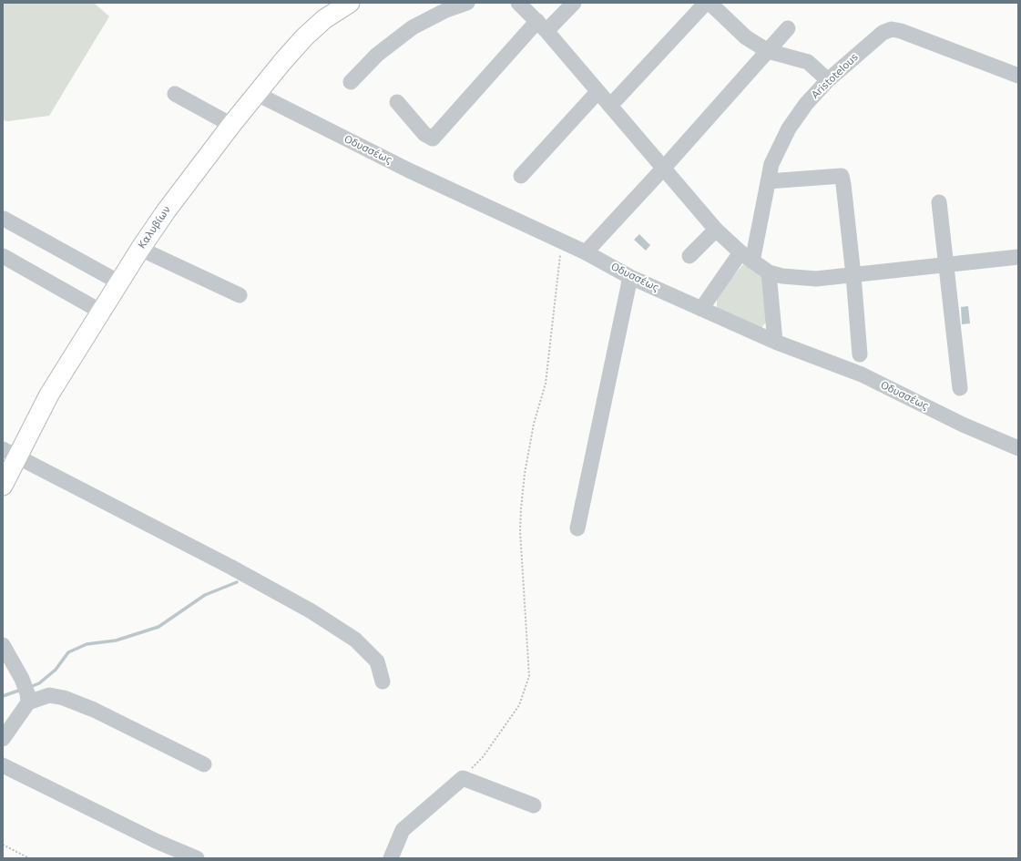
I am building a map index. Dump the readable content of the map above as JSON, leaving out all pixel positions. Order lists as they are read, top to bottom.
{
  "streets": {
    "main road": ["Καλυβίων"],
    "street": ["Aristotelous", "Οδυσσέως"]
  },
  "crossings": [
    ["Οδυσσέως", "Καλυβίων"]
  ]
}
